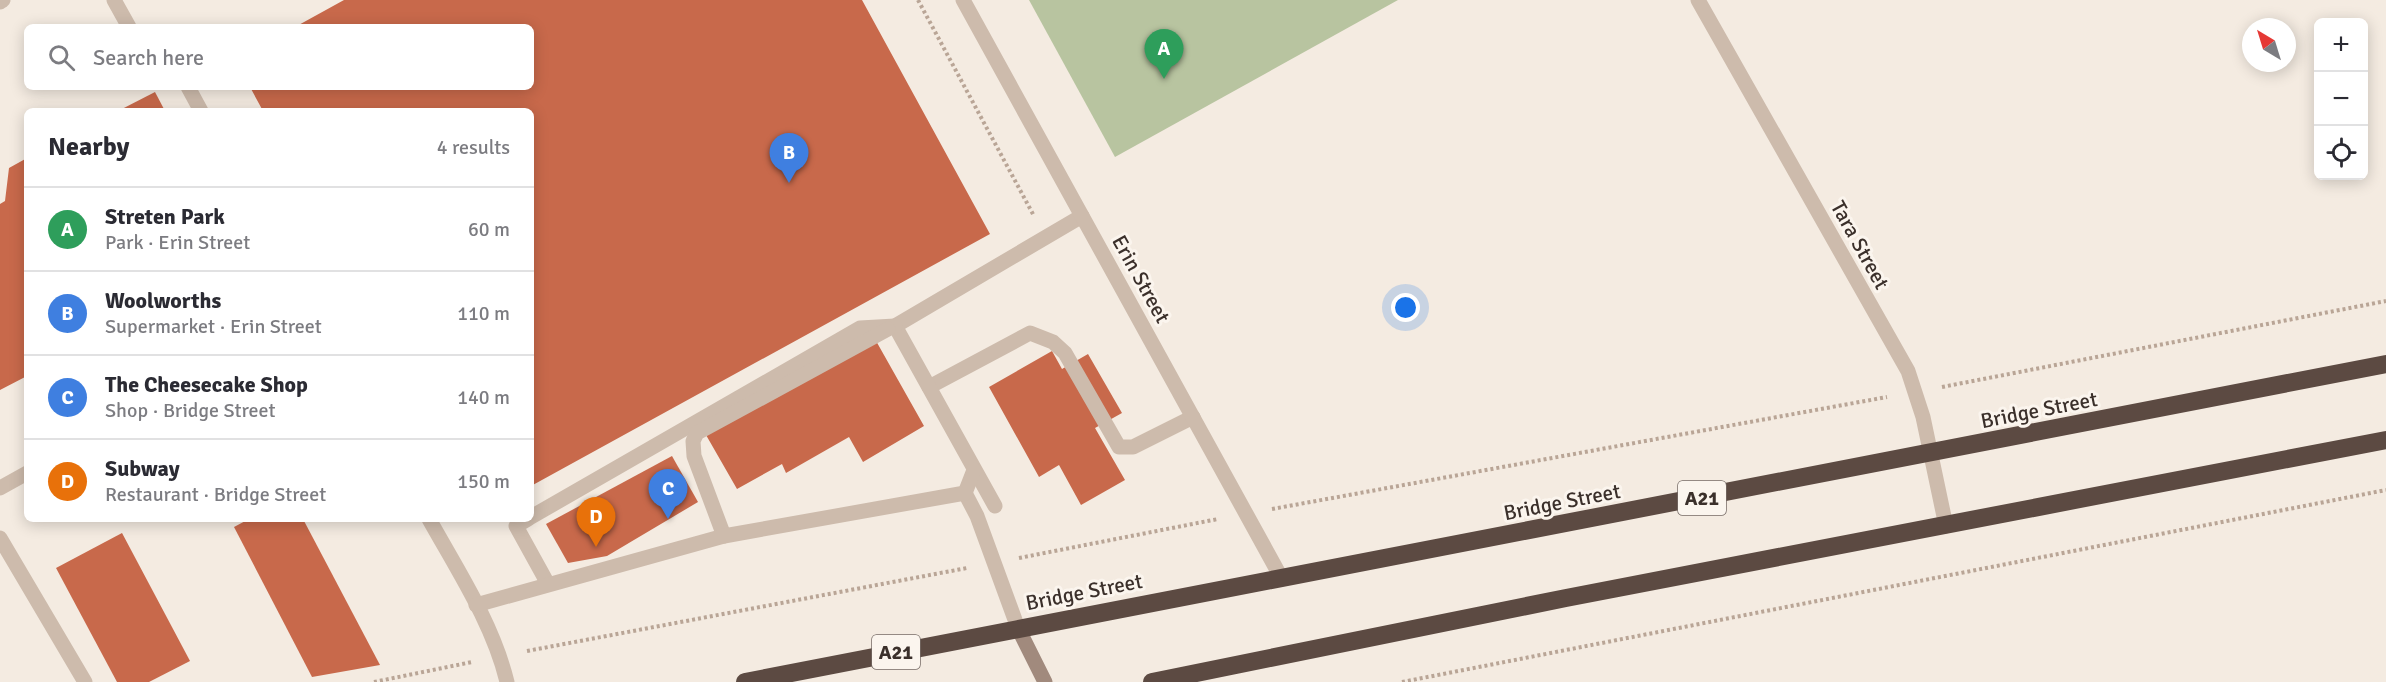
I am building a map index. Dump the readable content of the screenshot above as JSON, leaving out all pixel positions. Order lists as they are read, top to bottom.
{
  "streets": {
    "highway": ["Bridge Street", "A21"],
    "street": ["Tara Street", "Erin Street"]
  },
  "crossings": [
    ["Tara Street", "Bridge Street"],
    ["Erin Street", "Bridge Street"]
  ],
  "north": "top left",
  "page": {
    "map_buttons": ["+", "−"],
    "search": "Search here",
    "pins": [
      "A",
      "B",
      "C",
      "D"
    ],
    "heading": ["Nearby", "4 results"],
    "list": [
      {
        "mark": "A",
        "name": "Streten Park",
        "note": "Park · Erin Street",
        "value": "60 m"
      },
      {
        "mark": "B",
        "name": "Woolworths",
        "note": "Supermarket · Erin Street",
        "value": "110 m"
      },
      {
        "mark": "C",
        "name": "The Cheesecake Shop",
        "note": "Shop · Bridge Street",
        "value": "140 m"
      },
      {
        "mark": "D",
        "name": "Subway",
        "note": "Restaurant · Bridge Street",
        "value": "150 m"
      }
    ]
  }
}
